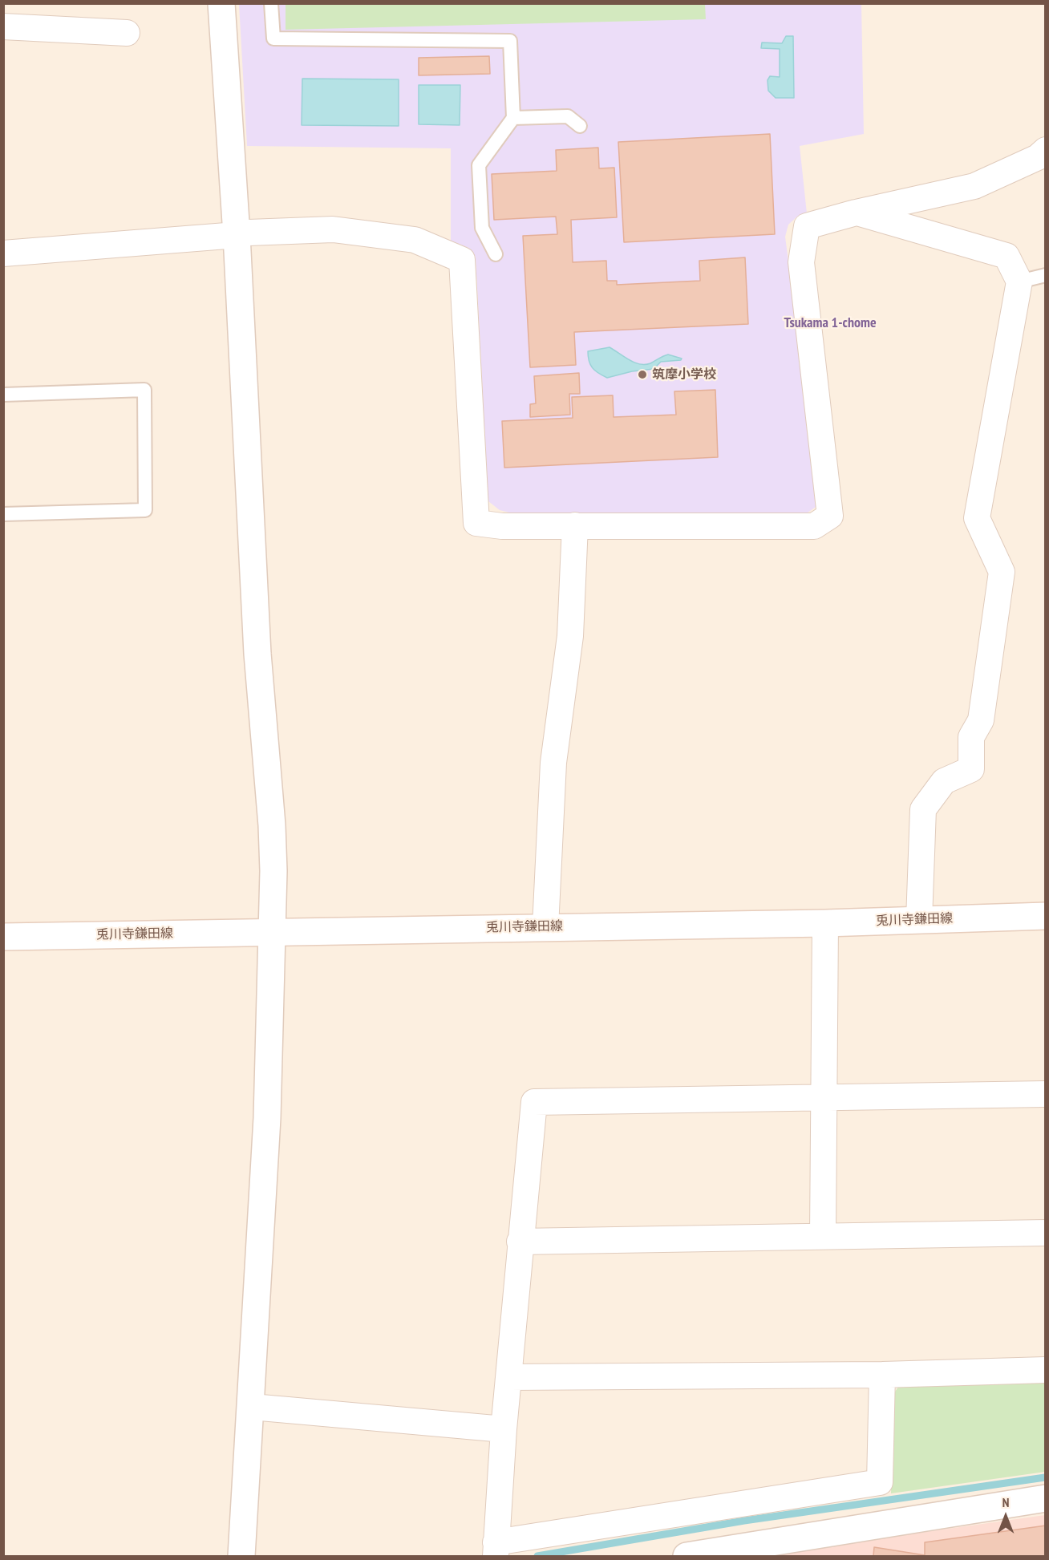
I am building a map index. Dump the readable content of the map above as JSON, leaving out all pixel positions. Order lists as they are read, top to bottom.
{
  "streets": {
    "street": ["兎川寺鎌田線"]
  },
  "districts": ["Tsukama 1-chome"],
  "places": ["筑摩小学校"],
  "north": "top"
}
